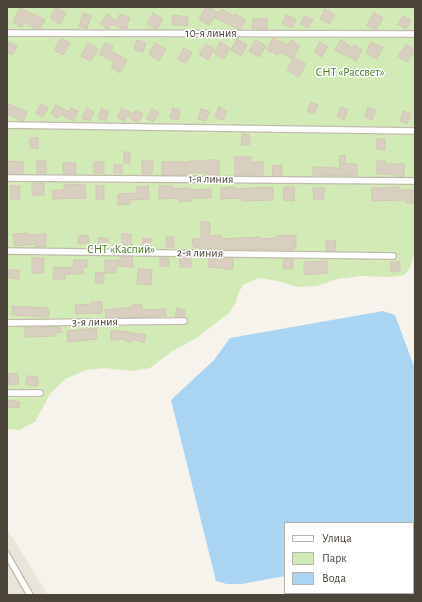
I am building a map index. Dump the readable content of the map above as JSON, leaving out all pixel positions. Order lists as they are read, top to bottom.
{
  "streets": {
    "street": [
      "10-я линия",
      "1-я линия",
      "2-я линия",
      "3-я линия"
    ]
  },
  "parks": ["СНТ «Рассвет»", "СНТ «Каспий»"],
  "legend": ["Улица", "Парк", "Вода"]
}
